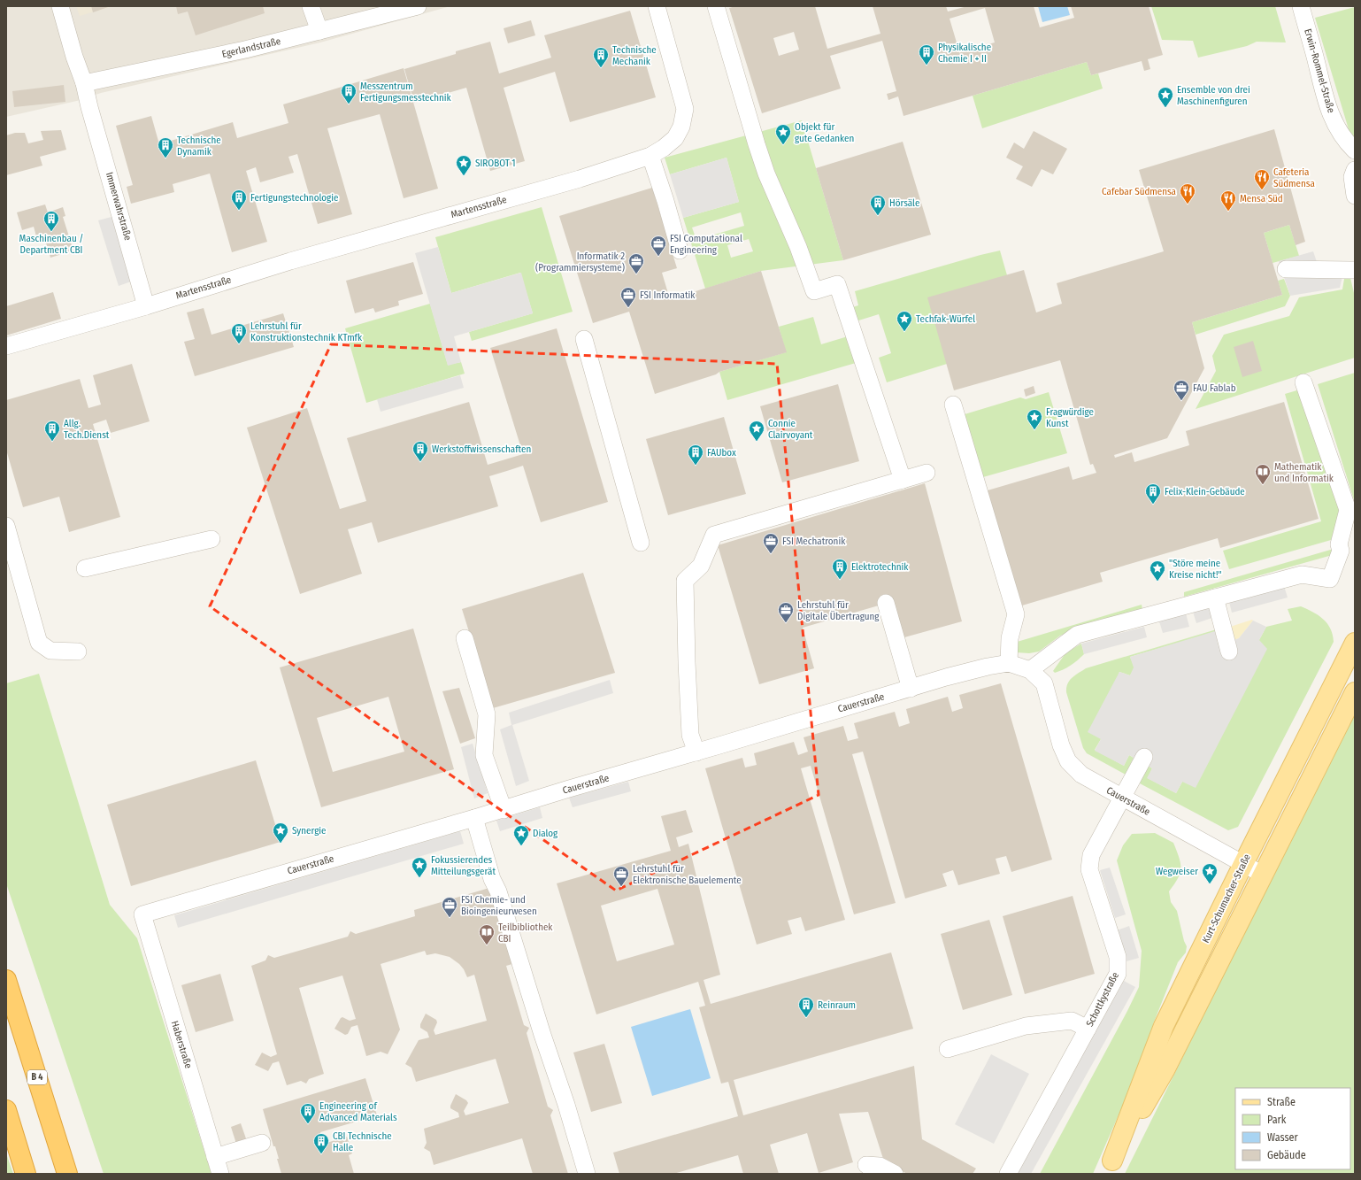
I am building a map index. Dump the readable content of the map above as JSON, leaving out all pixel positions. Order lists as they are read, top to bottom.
{
  "streets": {
    "highway": ["B 4"],
    "main road": ["Kurt-Schumacher-Straße"],
    "street": [
      "Egerlandstraße",
      "Erwin-Rommel-Straße",
      "Immerwahrstraße",
      "Martensstraße",
      "Cauerstraße",
      "Schottkystraße",
      "Haberstraße"
    ]
  },
  "crossings": [
    ["Egerlandstraße", "Immerwahrstraße"],
    ["Immerwahrstraße", "Martensstraße"],
    ["Cauerstraße", "Kurt-Schumacher-Straße"],
    ["Cauerstraße", "Schottkystraße"],
    ["Cauerstraße", "Haberstraße"]
  ],
  "places": {
    "building": [
      "Physikalische Chemie I + II",
      "Technische Mechanik",
      "Messzentrum Fertigungsmesstechnik",
      "Technische Dynamik",
      "Fertigungstechnologie",
      "Hörsäle",
      "Maschinenbau / Department CBI",
      "Lehrstuhl für Konstruktionstechnik KTmfk",
      "Allg. Tech.Dienst",
      "Werkstoffwissenschaften",
      "FAUbox",
      "Felix-Klein-Gebäude",
      "Elektrotechnik",
      "Reinraum",
      "Engineering of Advanced Materials",
      "CBI Technische Halle"
    ],
    "place": [
      "Ensemble von drei Maschinenfiguren",
      "Objekt für gute Gedanken",
      "SIROBOT 1",
      "Techfak-Würfel",
      "Fragwürdige Kunst",
      "Connie Clairvoyant",
      "\"Störe meine Kreise nicht!\"",
      "Synergie",
      "Dialog",
      "Fokussierendes Mitteilungsgerät",
      "Wegweiser"
    ],
    "restaurant": ["Cafeteria Südmensa", "Cafebar Südmensa", "Mensa Süd"],
    "office": [
      "FSI Computational Engineering",
      "Informatik 2 (Programmiersysteme)",
      "FSI Informatik",
      "FAU Fablab",
      "FSI Mechatronik",
      "Lehrstuhl für Digitale Übertragung",
      "Lehrstuhl für Elektronische Bauelemente",
      "FSI Chemie- und Bioingenieurwesen"
    ],
    "library": ["Mathematik und Informatik", "Teilbibliothek CBI"]
  },
  "legend": [
    "Straße",
    "Park",
    "Wasser",
    "Gebäude"
  ]
}
